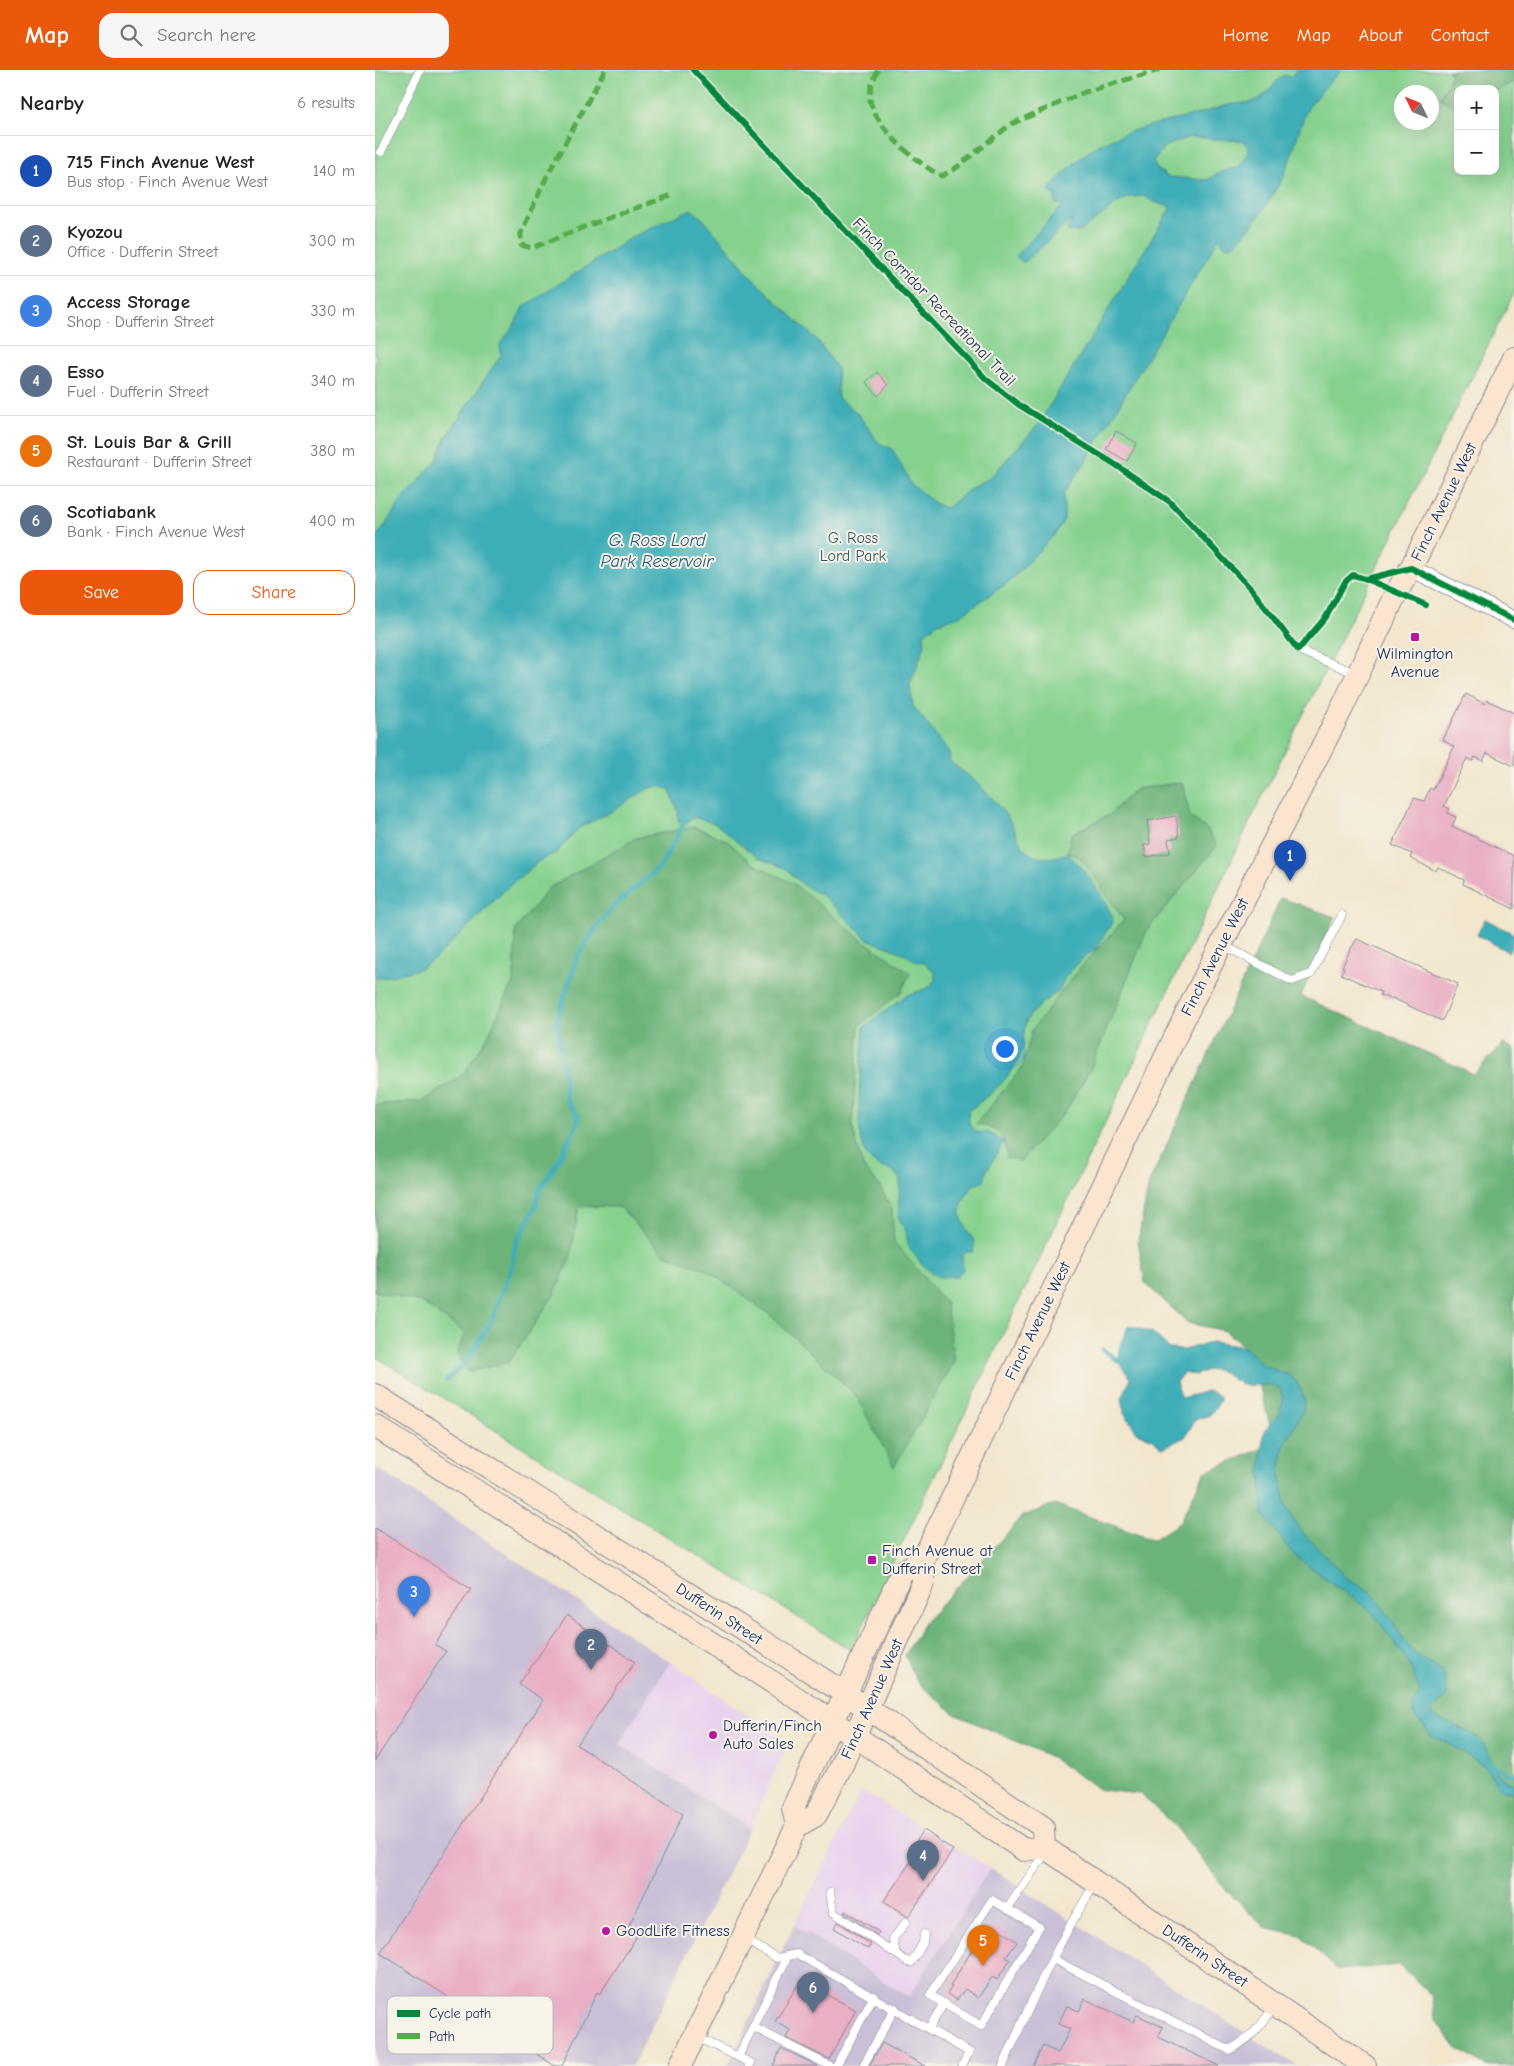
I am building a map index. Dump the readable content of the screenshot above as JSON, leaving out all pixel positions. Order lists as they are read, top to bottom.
{
  "streets": {
    "main road": ["Finch Avenue West", "Dufferin Street"],
    "lane": ["Finch Corridor Recreational Trail"]
  },
  "crossings": [
    ["Finch Corridor Recreational Trail", "Finch Avenue West"],
    ["Finch Avenue West", "Dufferin Street"]
  ],
  "water": ["G. Ross Lord Park Reservoir"],
  "parks": ["G. Ross Lord Park"],
  "places": {
    "transit": ["Wilmington Avenue", "Finch Avenue at Dufferin Street"],
    "other": ["Dufferin/Finch Auto Sales", "GoodLife Fitness"]
  },
  "legend": ["Cycle path", "Path"],
  "north": "top left",
  "page": {
    "header": "Map",
    "search": "Search here",
    "nav": [
      "Home",
      "Map",
      "About",
      "Contact"
    ],
    "heading": ["Nearby", "6 results"],
    "map_buttons": ["+", "−"],
    "list": [
      {
        "mark": "1",
        "name": "715 Finch Avenue West",
        "note": "Bus stop · Finch Avenue West",
        "value": "140 m"
      },
      {
        "mark": "2",
        "name": "Kyozou",
        "note": "Office · Dufferin Street",
        "value": "300 m"
      },
      {
        "mark": "3",
        "name": "Access Storage",
        "note": "Shop · Dufferin Street",
        "value": "330 m"
      },
      {
        "mark": "4",
        "name": "Esso",
        "note": "Fuel · Dufferin Street",
        "value": "340 m"
      },
      {
        "mark": "5",
        "name": "St. Louis Bar & Grill",
        "note": "Restaurant · Dufferin Street",
        "value": "380 m"
      },
      {
        "mark": "6",
        "name": "Scotiabank",
        "note": "Bank · Finch Avenue West",
        "value": "400 m"
      }
    ],
    "buttons": ["Save", "Share"],
    "pins": [
      "1",
      "3",
      "2",
      "4",
      "5",
      "6"
    ]
  }
}
